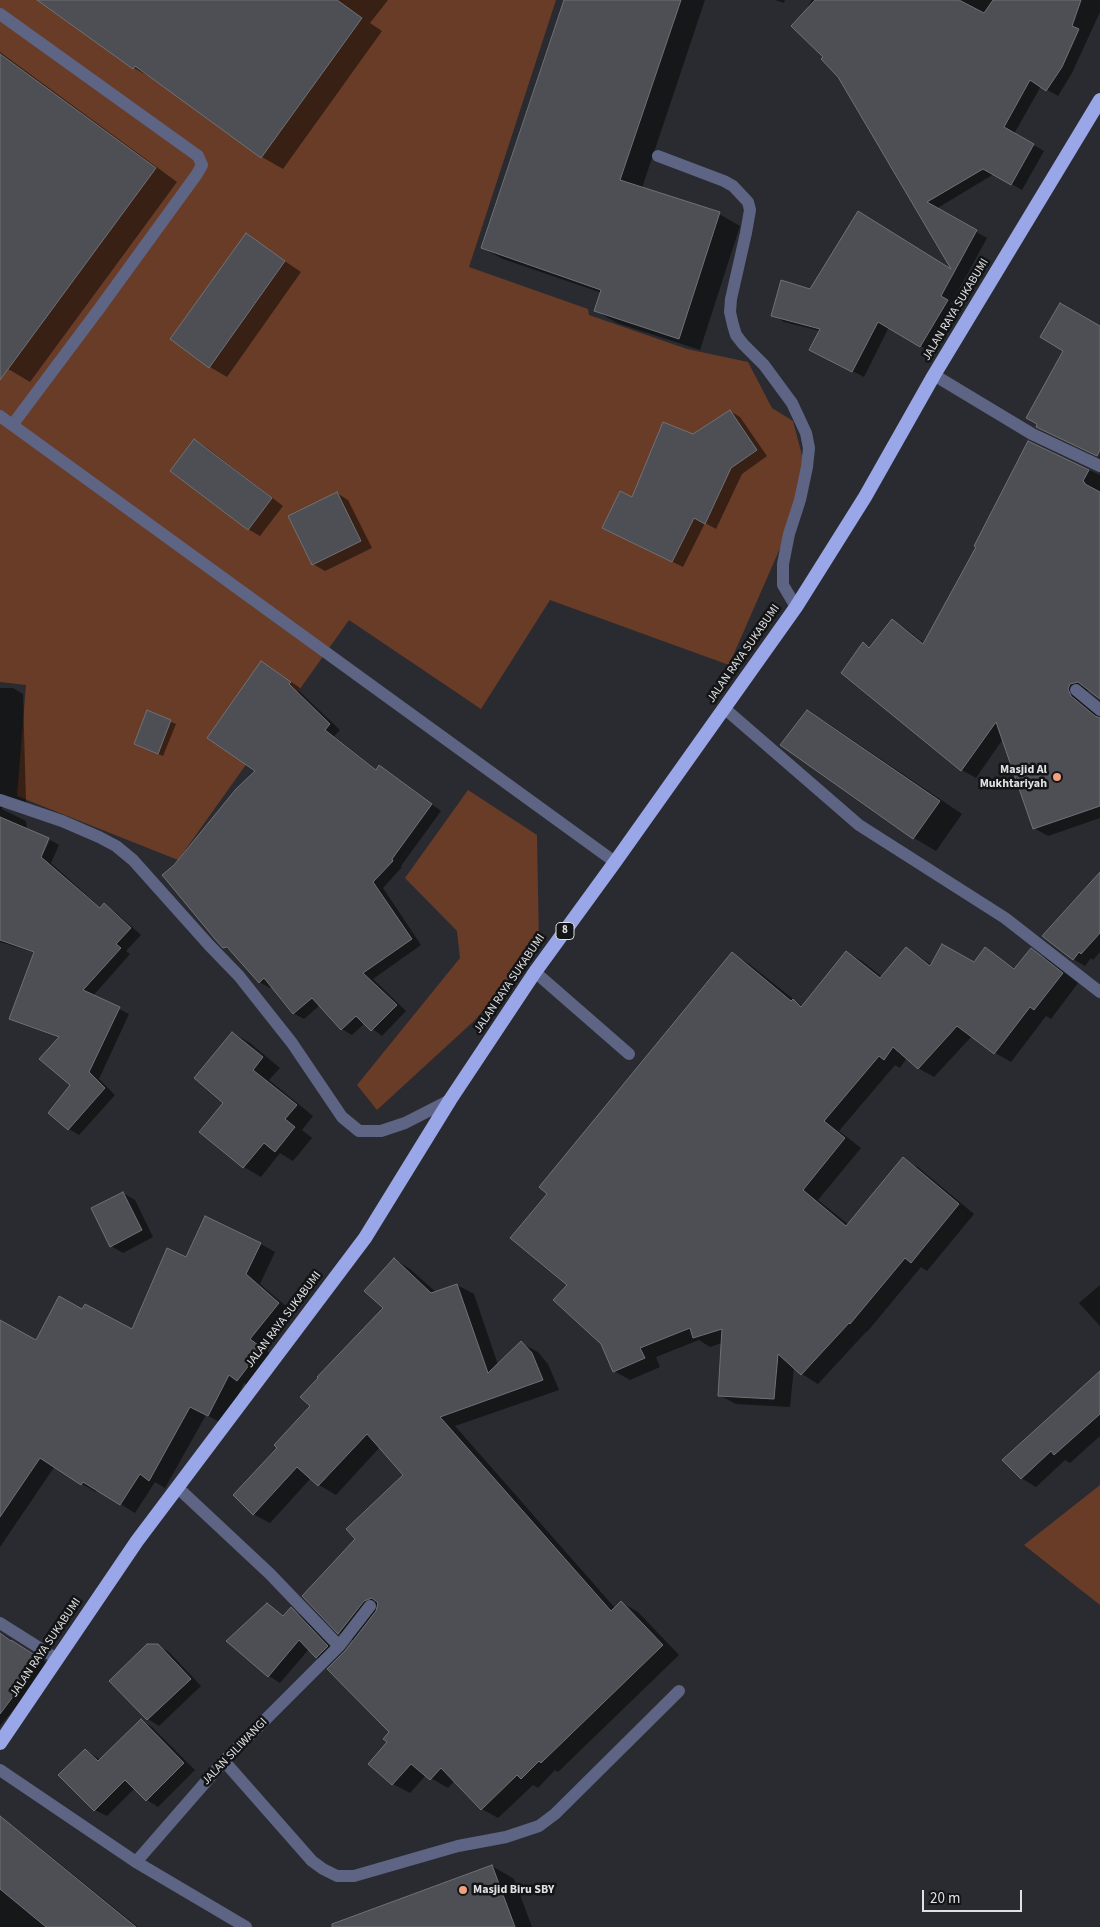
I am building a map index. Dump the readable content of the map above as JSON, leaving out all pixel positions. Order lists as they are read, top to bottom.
{
  "streets": {
    "highway": ["JALAN RAYA SUKABUMI", "8"],
    "street": ["JALAN SILIWANGI"]
  },
  "places": ["Masjid Al Mukhtariyah", "Masjid Biru SBY"],
  "scale_bar": "20 m"
}
